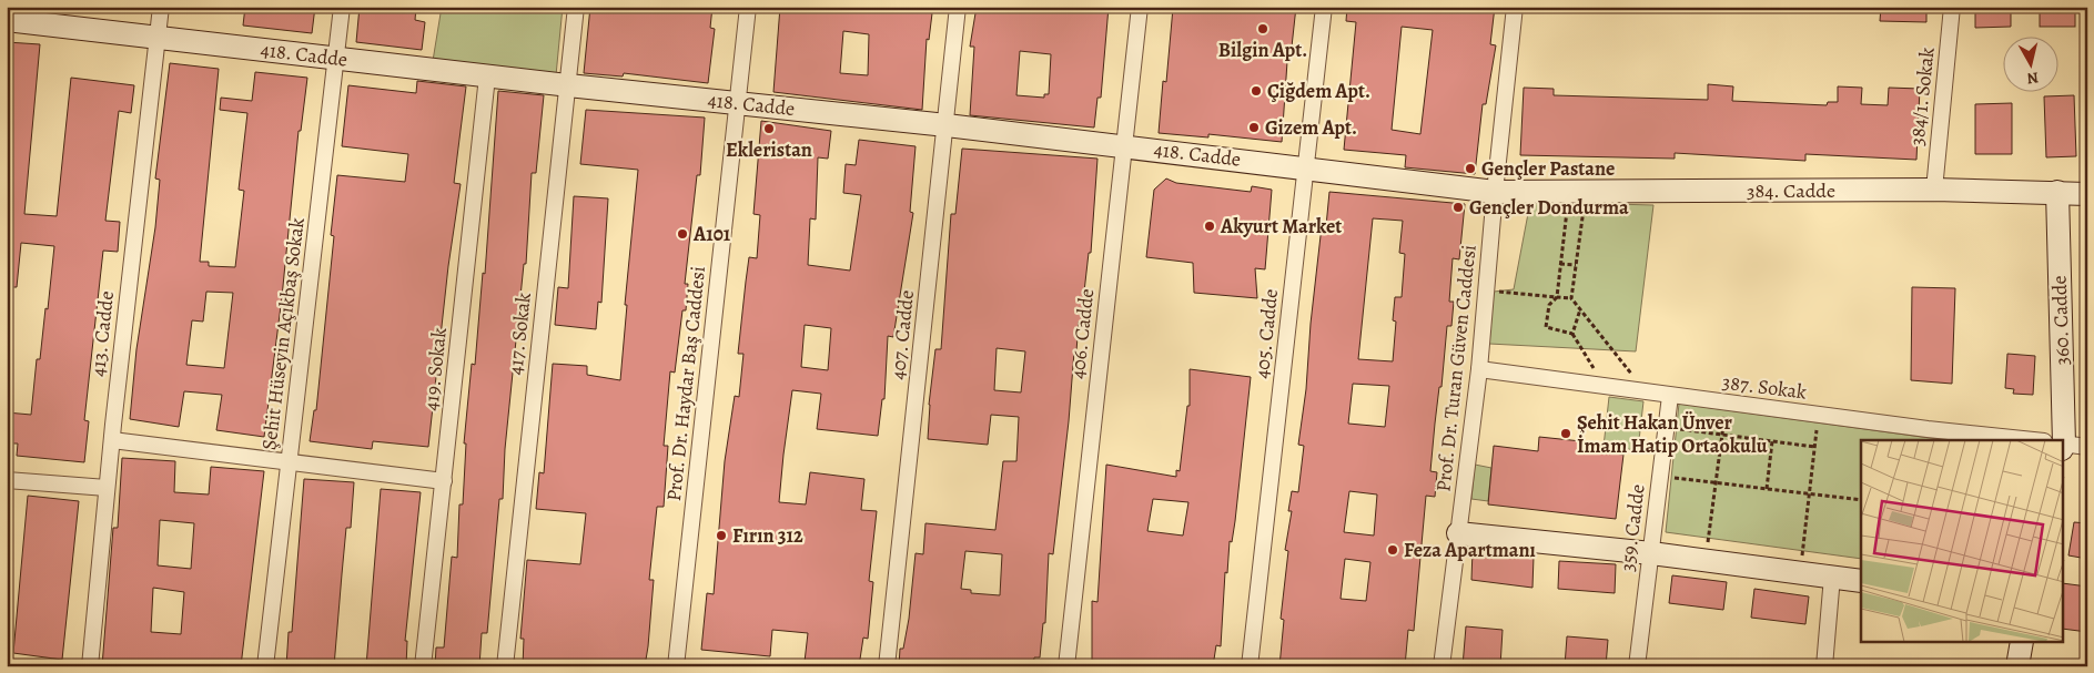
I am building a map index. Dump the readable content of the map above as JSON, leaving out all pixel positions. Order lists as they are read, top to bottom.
{
  "streets": {
    "street": [
      "418. Cadde",
      "384/1. Sokak",
      "384. Cadde",
      "360. Cadde",
      "413. Cadde",
      "Şehit Hüseyin Açıkbaş Sokak",
      "417. Sokak",
      "406. Cadde",
      "405. Cadde",
      "407. Cadde",
      "Prof. Dr. Turan Güven Caddesi",
      "419. Sokak",
      "Prof. Dr. Haydar Baş Caddesi",
      "387. Sokak",
      "359. Cadde"
    ]
  },
  "crossings": [
    ["418. Cadde", "384. Cadde"],
    ["418. Cadde", "413. Cadde"],
    ["418. Cadde", "Şehit Hüseyin Açıkbaş Sokak"],
    ["418. Cadde", "417. Sokak"],
    ["418. Cadde", "406. Cadde"],
    ["418. Cadde", "405. Cadde"],
    ["418. Cadde", "407. Cadde"],
    ["418. Cadde", "Prof. Dr. Turan Güven Caddesi"],
    ["418. Cadde", "419. Sokak"],
    ["418. Cadde", "Prof. Dr. Haydar Baş Caddesi"],
    ["384/1. Sokak", "384. Cadde"],
    ["384. Cadde", "360. Cadde"],
    ["384. Cadde", "Prof. Dr. Turan Güven Caddesi"],
    ["Prof. Dr. Turan Güven Caddesi", "387. Sokak"],
    ["387. Sokak", "359. Cadde"]
  ],
  "places": [
    "Bilgin Apt.",
    "Çiğdem Apt.",
    "Gizem Apt.",
    "Ekleristan",
    "Gençler Pastane",
    "Gençler Dondurma",
    "Akyurt Market",
    "A101",
    "Şehit Hakan Ünver İmam Hatip Ortaokulu",
    "Fırın 312",
    "Feza Apartmanı"
  ],
  "north": "bottom"
}
